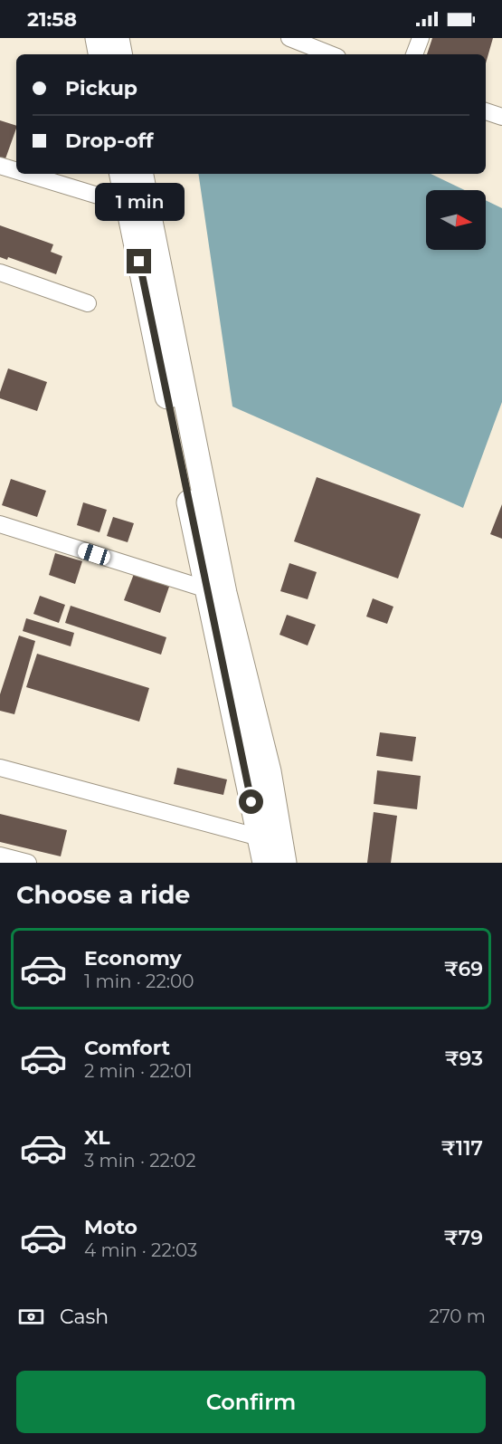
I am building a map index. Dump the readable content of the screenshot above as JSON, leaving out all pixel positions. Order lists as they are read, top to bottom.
{
  "north": "right",
  "page": {
    "status": "21:58",
    "banner": ["Pickup", "Drop-off"],
    "bubble": "1 min",
    "heading": "Choose a ride",
    "list": [
      {
        "name": "Economy",
        "note": "1 min · 22:00",
        "value": "₹69"
      },
      {
        "name": "Comfort",
        "note": "2 min · 22:01",
        "value": "₹93"
      },
      {
        "name": "XL",
        "note": "3 min · 22:02",
        "value": "₹117"
      },
      {
        "name": "Moto",
        "note": "4 min · 22:03",
        "value": "₹79"
      }
    ],
    "pay": ["Cash", "270 m"],
    "buttons": "Confirm"
  }
}
